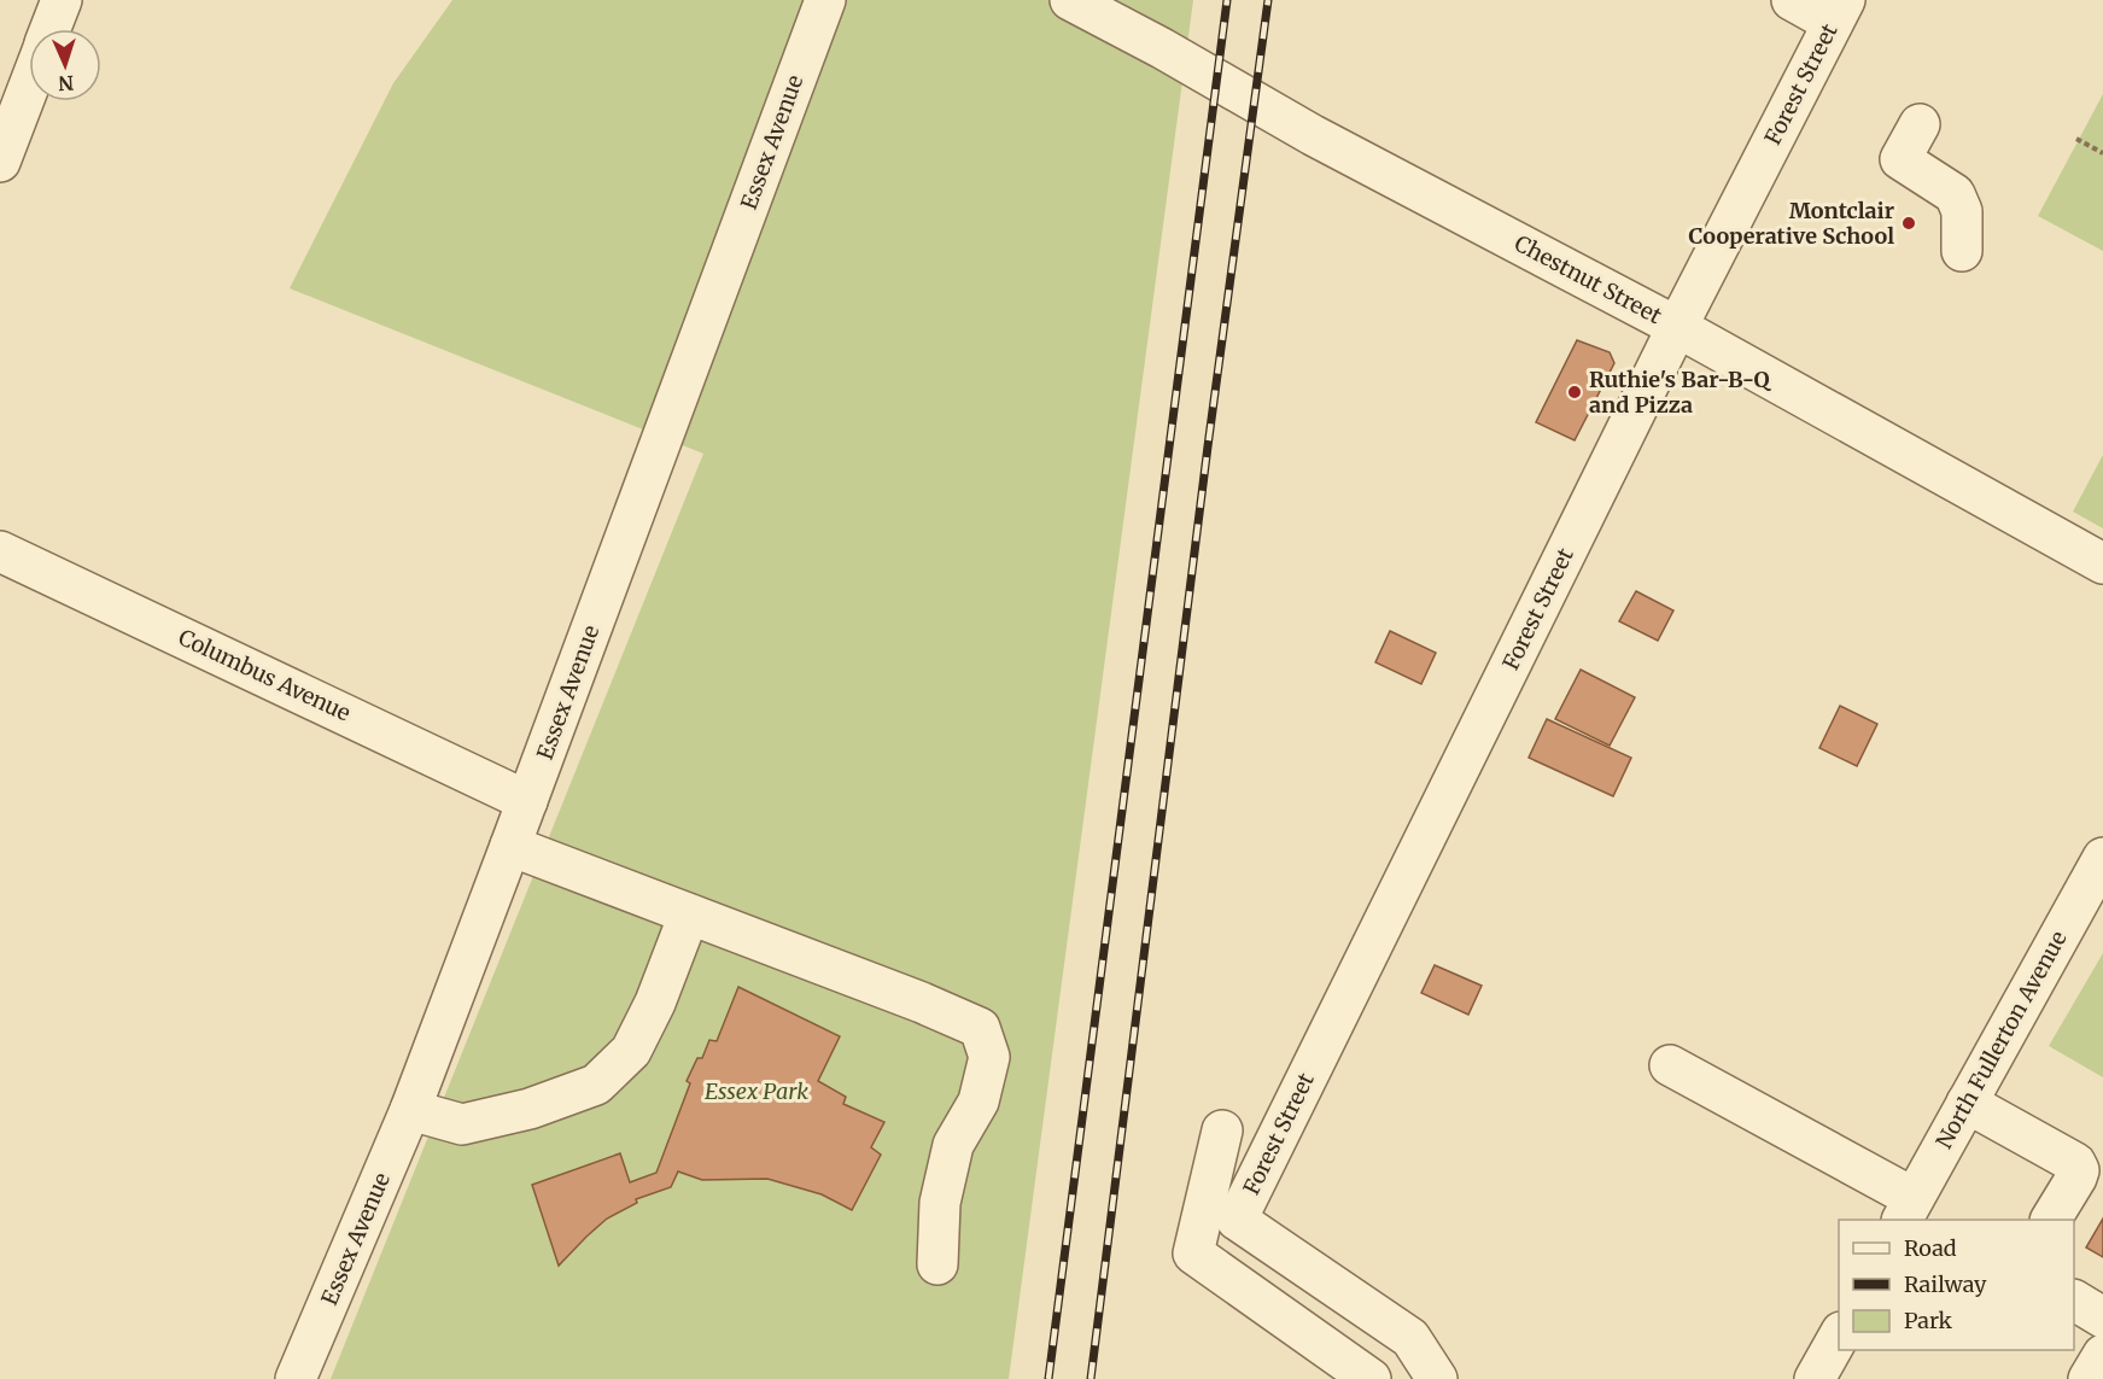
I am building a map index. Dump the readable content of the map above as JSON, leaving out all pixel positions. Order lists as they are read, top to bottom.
{
  "streets": {
    "street": [
      "Forest Street",
      "Essex Avenue",
      "Chestnut Street",
      "Columbus Avenue",
      "North Fullerton Avenue"
    ]
  },
  "crossings": [
    ["Forest Street", "Chestnut Street"],
    ["Essex Avenue", "Columbus Avenue"]
  ],
  "parks": ["Essex Park"],
  "places": ["Montclair Cooperative School", "Ruthie's Bar-B-Q and Pizza"],
  "legend": ["Road", "Railway", "Park"],
  "north": "bottom"
}
